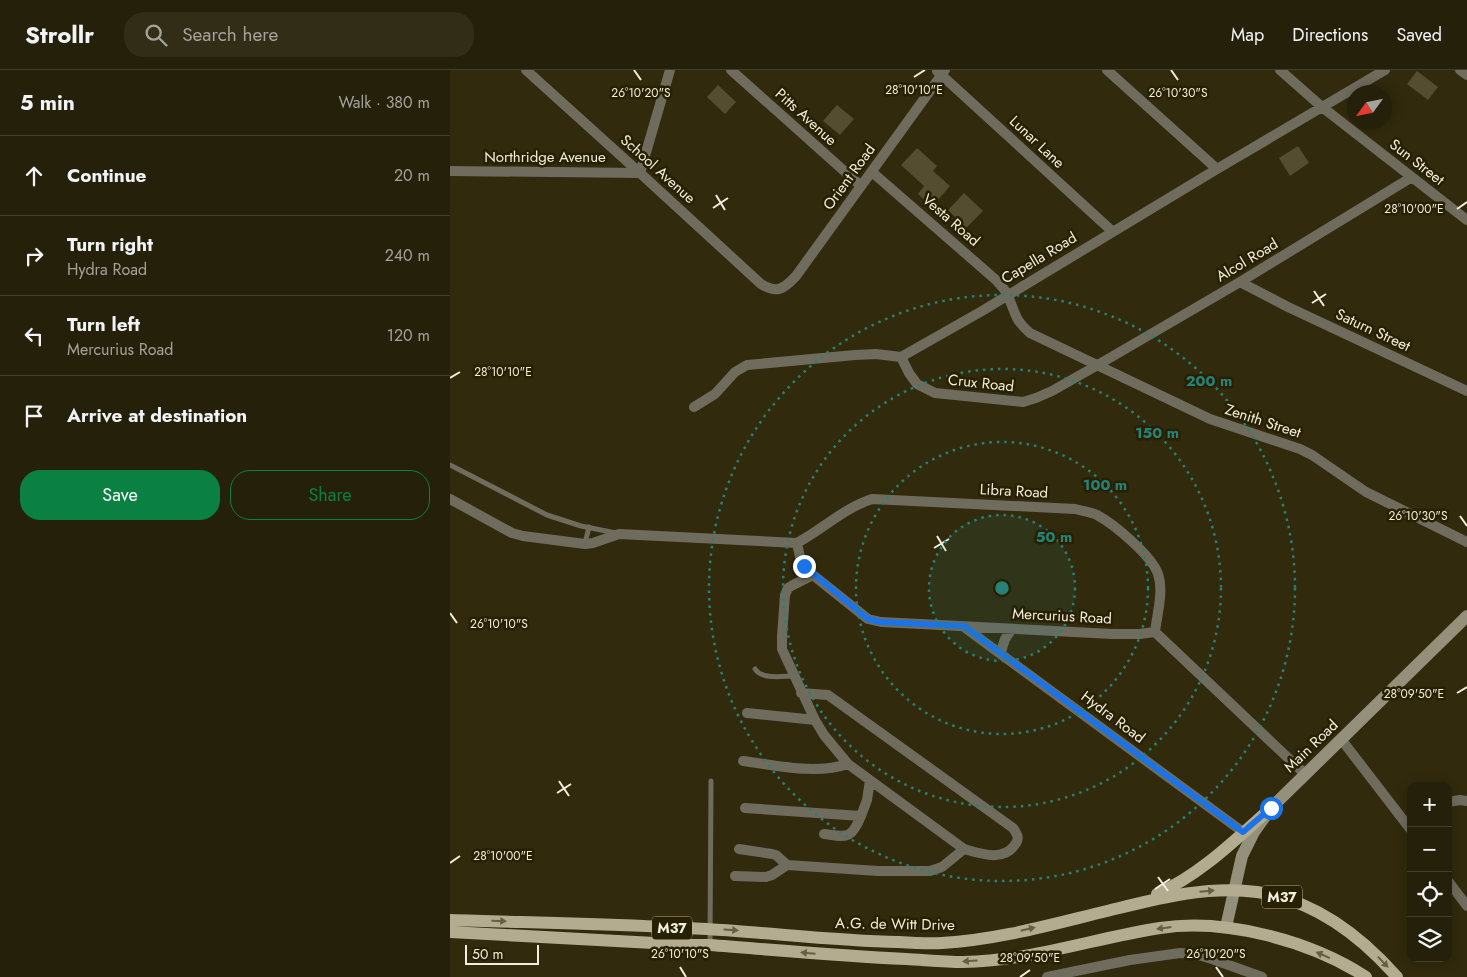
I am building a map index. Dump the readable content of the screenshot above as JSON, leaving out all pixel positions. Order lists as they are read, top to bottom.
{
  "streets": {
    "main road": ["M37", "A.G. de Witt Drive"],
    "street": [
      "Pitts Avenue",
      "Lunar Lane",
      "Northridge Avenue",
      "Sun Street",
      "School Avenue",
      "Orient Road",
      "Vesta Road",
      "Capella Road",
      "Alcol Road",
      "Saturn Street",
      "Crux Road",
      "Zenith Street",
      "Libra Road",
      "Mercurius Road",
      "Hydra Road",
      "Main Road"
    ]
  },
  "crossings": [
    ["Pitts Avenue", "Orient Road"],
    ["Lunar Lane", "Orient Road"],
    ["Lunar Lane", "Capella Road"],
    ["Northridge Avenue", "School Avenue"],
    ["Sun Street", "Capella Road"],
    ["Sun Street", "Alcol Road"],
    ["School Avenue", "Orient Road"],
    ["Orient Road", "Vesta Road"],
    ["Vesta Road", "Capella Road"],
    ["Vesta Road", "Zenith Street"],
    ["Capella Road", "Crux Road"],
    ["Capella Road", "Zenith Street"],
    ["Alcol Road", "Saturn Street"],
    ["Alcol Road", "Crux Road"],
    ["Alcol Road", "Zenith Street"],
    ["Crux Road", "Zenith Street"],
    ["Libra Road", "Mercurius Road"],
    ["Mercurius Road", "Hydra Road"],
    ["Main Road", "M37"],
    ["Main Road", "A.G. de Witt Drive"]
  ],
  "scale_bar": "50 m",
  "north": "bottom left",
  "page": {
    "header": "Strollr",
    "search": "Search here",
    "nav": ["Map", "Directions", "Saved"],
    "heading": ["5 min", "Walk · 380 m"],
    "list": [
      ["Continue", "20 m"],
      ["Turn right", "Hydra Road", "240 m"],
      ["Turn left", "Mercurius Road", "120 m"],
      "Arrive at destination"
    ],
    "buttons": ["Save", "Share"],
    "map_buttons": ["+", "−"],
    "scale": "50 m"
  },
  "coordinates": [
    "28°10'10\"E",
    "26°10'30\"S",
    "26°10'20\"S",
    "28°10'00\"E",
    "26°10'10\"S",
    "28°09'50\"E"
  ],
  "rings": [
    "200 m",
    "150 m",
    "100 m",
    "50 m"
  ]
}
